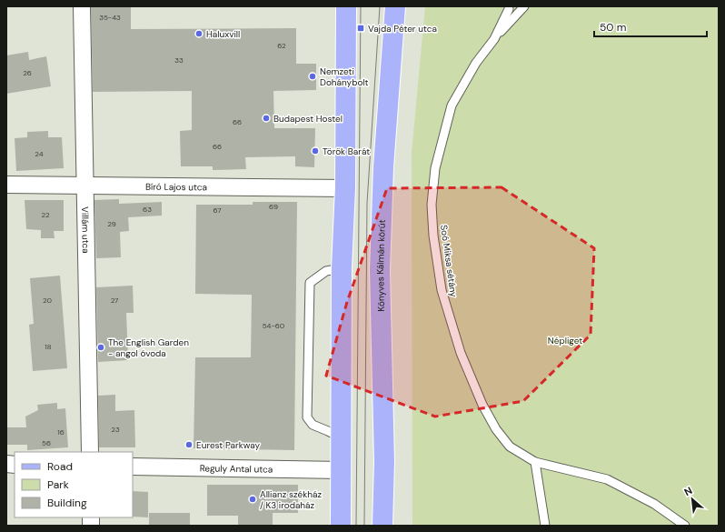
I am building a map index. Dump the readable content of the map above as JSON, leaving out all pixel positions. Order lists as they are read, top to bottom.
{
  "streets": {
    "main road": ["Könyves Kálmán körút"],
    "street": ["Bíró Lajos utca", "Villám utca", "Reguly Antal utca"],
    "lane": ["Soó Miksa sétány"]
  },
  "crossings": [
    ["Bíró Lajos utca", "Villám utca"]
  ],
  "parks": ["Népliget"],
  "places": {
    "transit": ["Vajda Péter utca"],
    "other": [
      "Haluxvill",
      "Nemzeti Dohánybolt",
      "Budapest Hostel",
      "Török Barát",
      "The English Garden - angol óvoda",
      "Eurest Parkway",
      "Allianz székház / K3 irodaház"
    ]
  },
  "house_numbers": [
    "35-43",
    "62",
    "33",
    "26",
    "66",
    "66",
    "24",
    "69",
    "63",
    "67",
    "22",
    "29",
    "20",
    "27",
    "54-60",
    "18",
    "23",
    "16",
    "56"
  ],
  "legend": ["Road", "Park", "Building"],
  "scale_bar": "50 m",
  "north": "top left"
}
